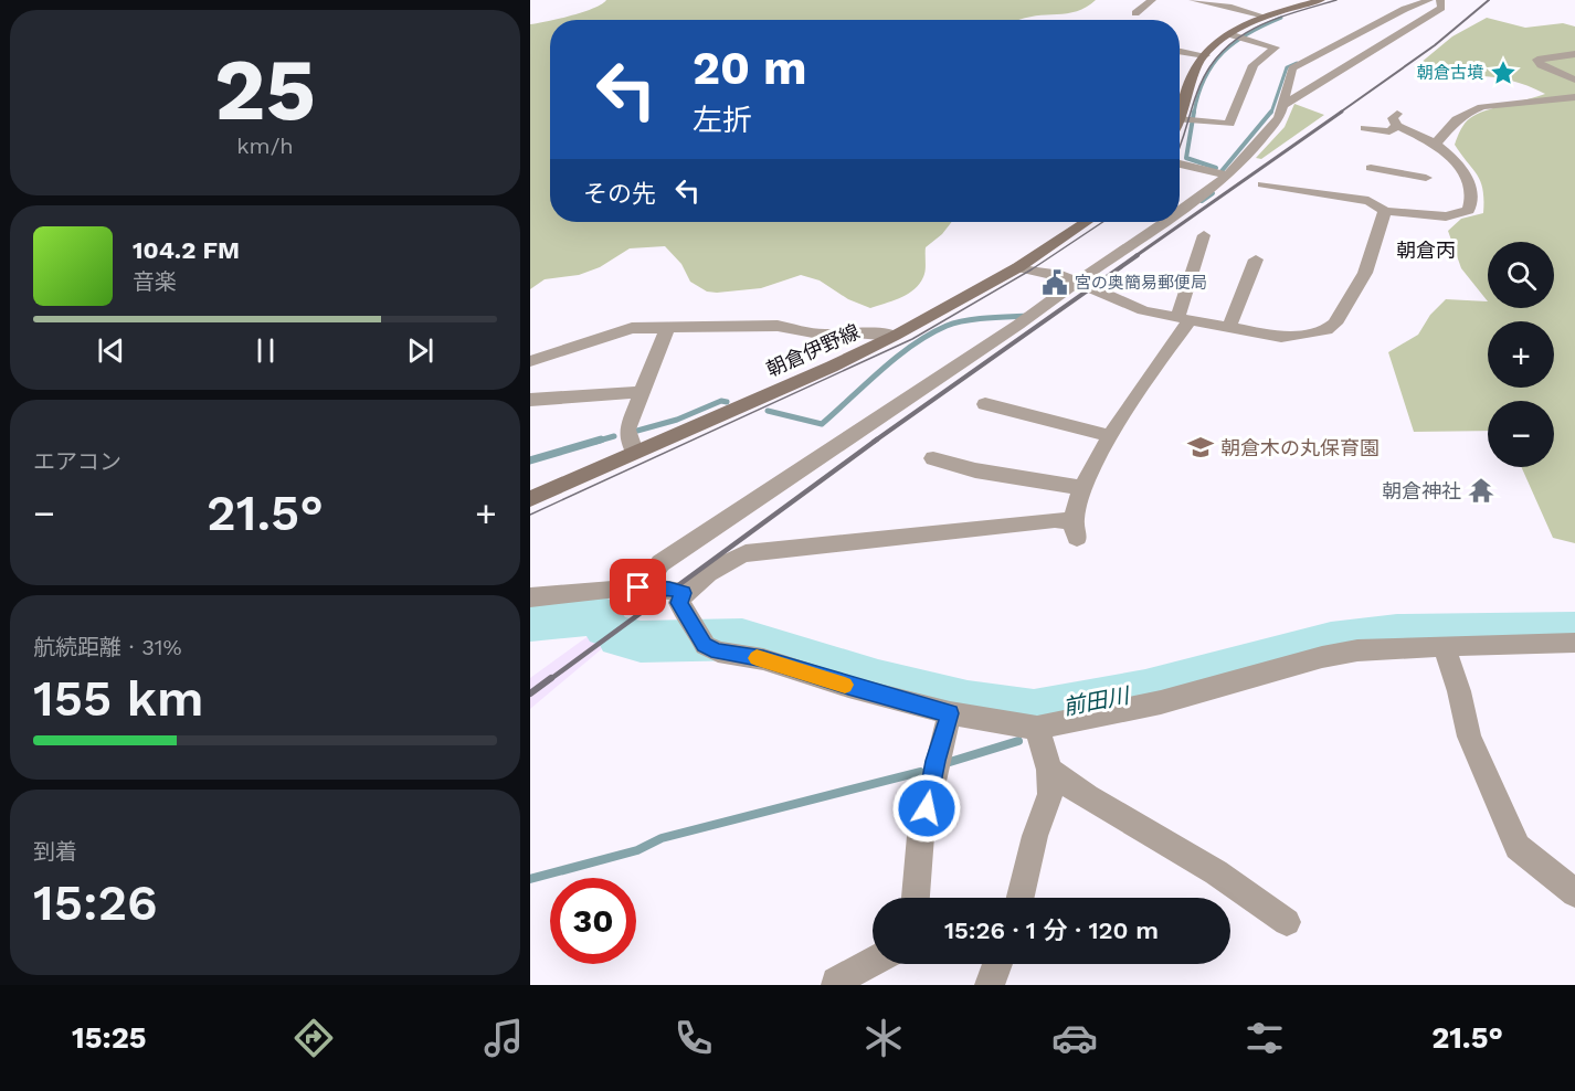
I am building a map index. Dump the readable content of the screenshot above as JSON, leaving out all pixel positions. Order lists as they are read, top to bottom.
{
  "streets": {
    "main road": ["朝倉伊野線"]
  },
  "districts": ["朝倉丙"],
  "water": ["前田川"],
  "places": {
    "place": ["朝倉古墳"],
    "public building": ["宮の奥簡易郵便局"],
    "school or university": ["朝倉木の丸保育園"],
    "temple": ["朝倉神社"]
  },
  "page": {
    "tile": [
      ["25", "km/h"],
      "エアコン",
      ["航続距離 · 31%", "155 km"],
      ["到着", "15:26"]
    ],
    "turn": ["20 m", "左折"],
    "then": "その先",
    "song": ["104.2 FM", "音楽"],
    "map_buttons": ["+", "−"],
    "heat": ["−", "21.5°", "+"],
    "limit": "30",
    "trip": "15:26 · 1 分 · 120 m",
    "tabs": ["15:25", "21.5°"]
  }
}
